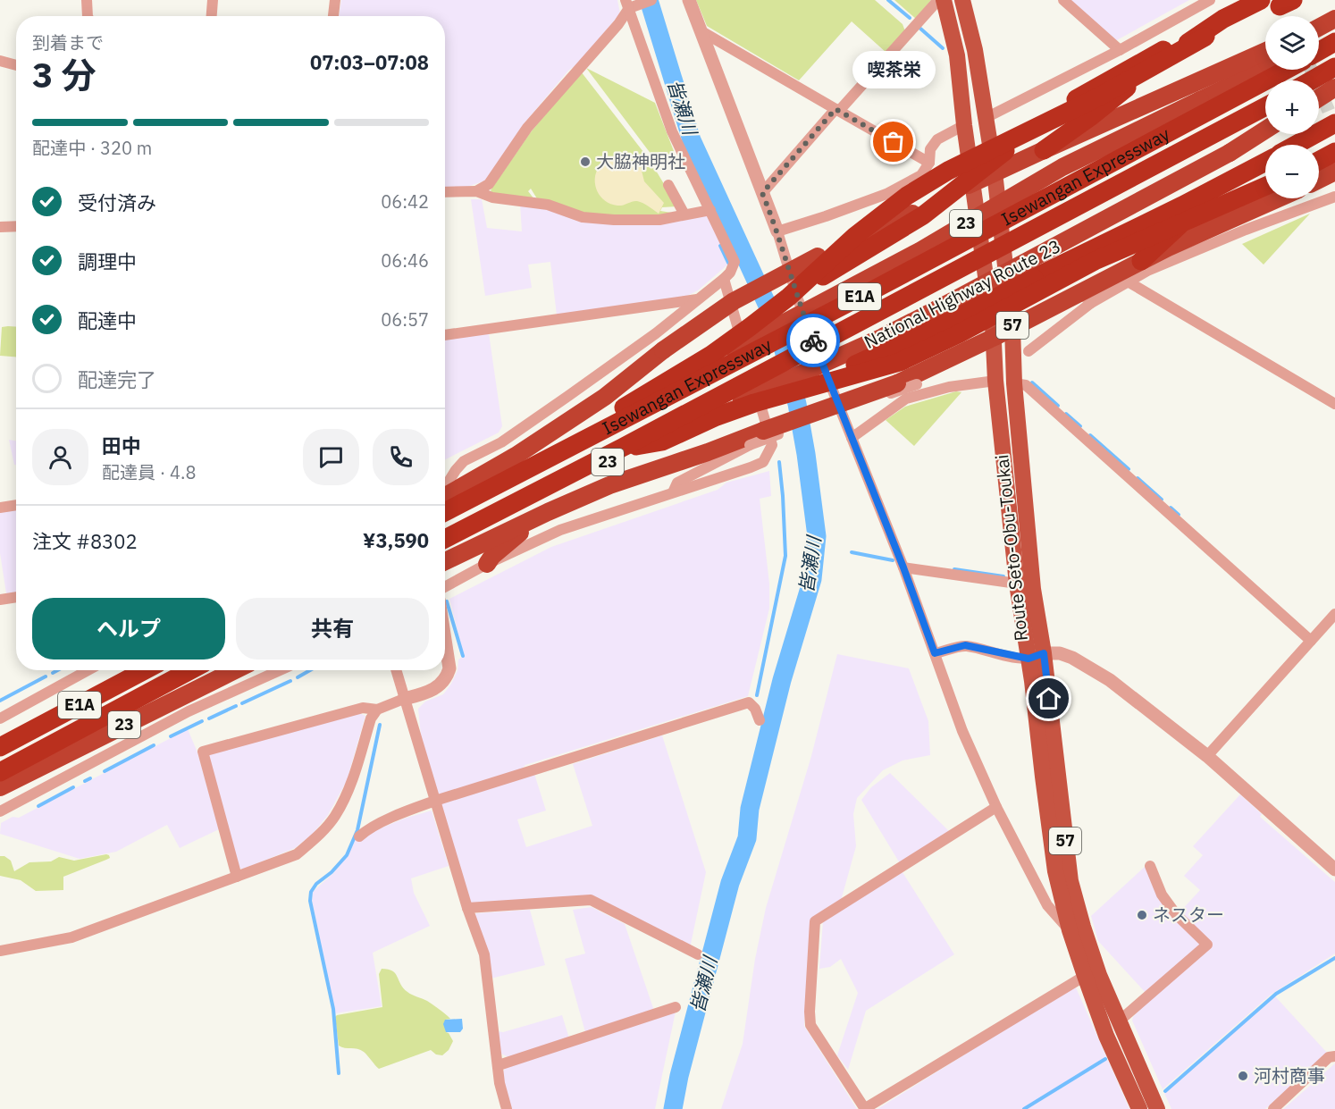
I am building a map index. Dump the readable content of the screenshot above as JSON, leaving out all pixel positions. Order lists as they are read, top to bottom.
{
  "streets": {
    "highway": [
      "Isewangan Expressway",
      "23",
      "National Highway Route 23",
      "E1A"
    ],
    "main road": ["57", "Route Seto-Obu-Toukai"]
  },
  "crossings": [
    ["23", "E1A"],
    ["23", "Route Seto-Obu-Toukai"]
  ],
  "water": ["皆瀬川"],
  "places": [
    "喫茶栄",
    "大脇神明社",
    "ネスター",
    "河村商事"
  ],
  "page": {
    "map_buttons": ["+", "−"],
    "heading": ["3 分", "到着まで", "07:03–07:08"],
    "panel": [
      "田中",
      "配達員 · 4.8",
      "注文 #8302",
      "¥3,590"
    ],
    "bubble": "喫茶栄",
    "bar": "配達中 · 320 m",
    "list": [
      ["受付済み", "06:42"],
      ["調理中", "06:46"],
      ["配達中", "06:57"],
      "配達完了"
    ],
    "buttons": ["ヘルプ", "共有"]
  }
}
